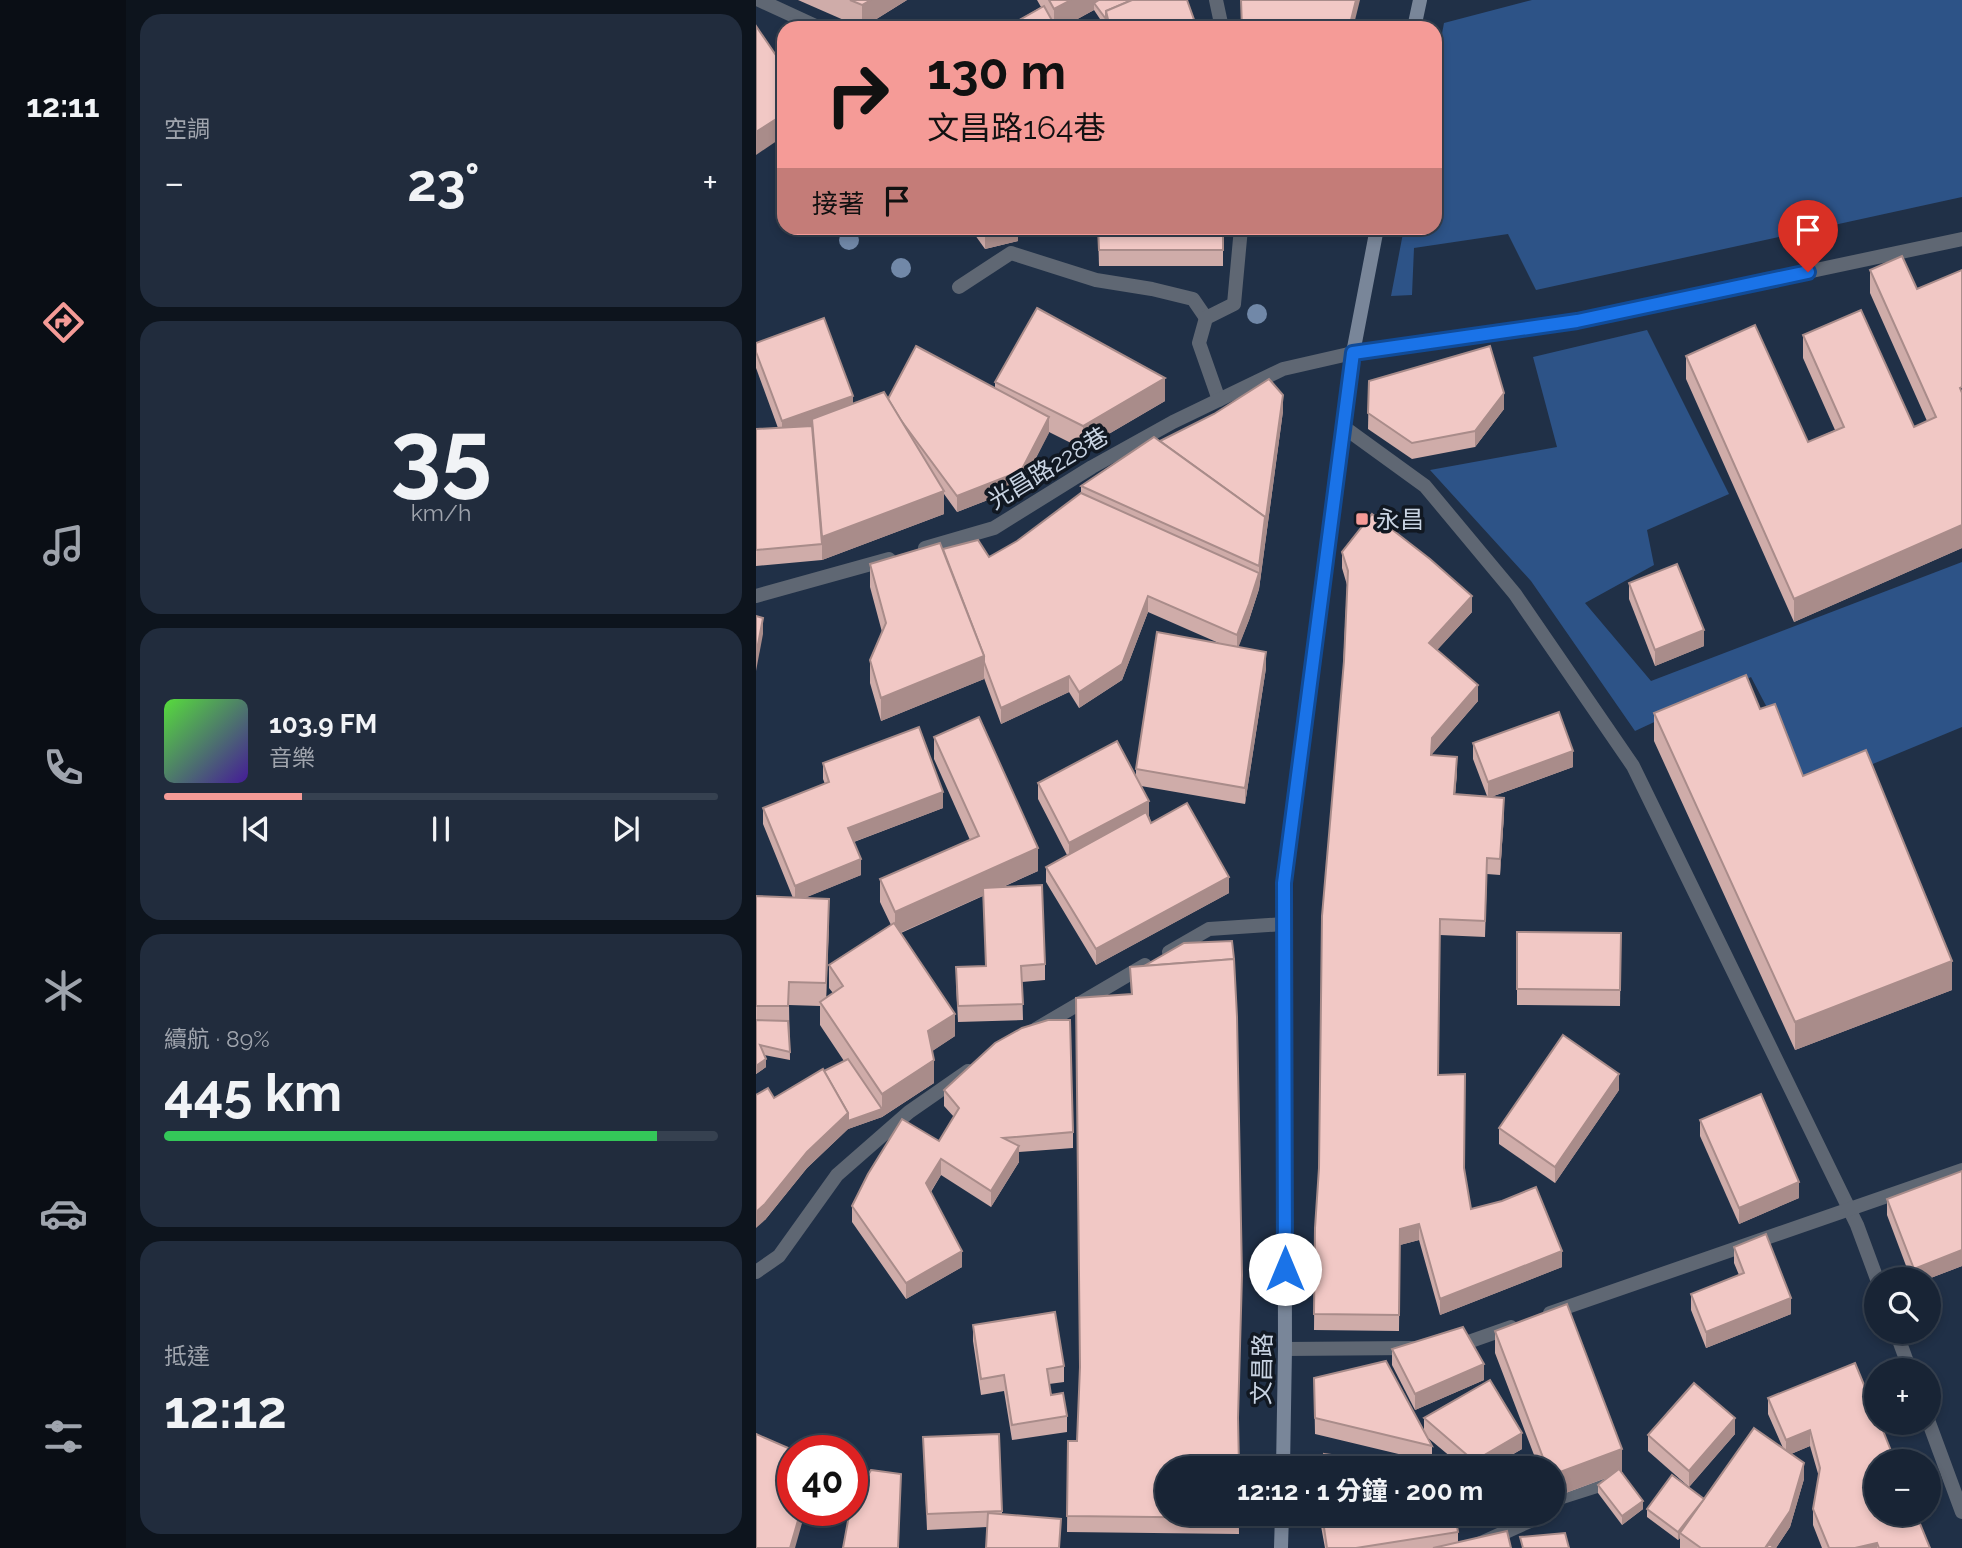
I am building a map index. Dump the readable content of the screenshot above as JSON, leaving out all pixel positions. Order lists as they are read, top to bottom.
{
  "streets": {
    "street": ["光昌路228巷", "文昌路"]
  },
  "crossings": [
    ["光昌路228巷", "文昌路"]
  ],
  "places": {
    "transit": ["永昌"]
  },
  "page": {
    "tabs": "12:11",
    "tile": [
      "空調",
      ["35", "km/h"],
      ["續航 · 89%", "445 km"],
      ["抵達", "12:12"]
    ],
    "turn": ["130 m", "文昌路164巷"],
    "heat": ["−", "23°", "+"],
    "then": "接著",
    "song": ["103.9 FM", "音樂"],
    "map_buttons": ["+", "−"],
    "limit": "40",
    "trip": "12:12 · 1 分鐘 · 200 m"
  }
}
